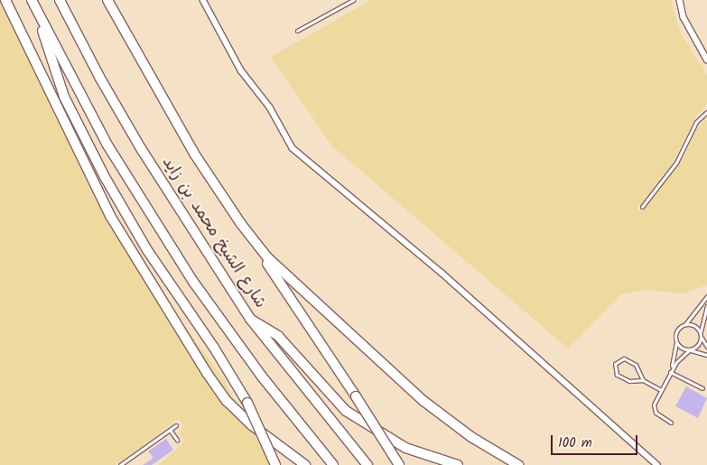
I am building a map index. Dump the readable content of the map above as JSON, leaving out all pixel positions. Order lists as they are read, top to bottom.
{
  "streets": {
    "highway": ["شارع الشيخ محمد بن زايد"]
  },
  "scale_bar": "100 m"
}
